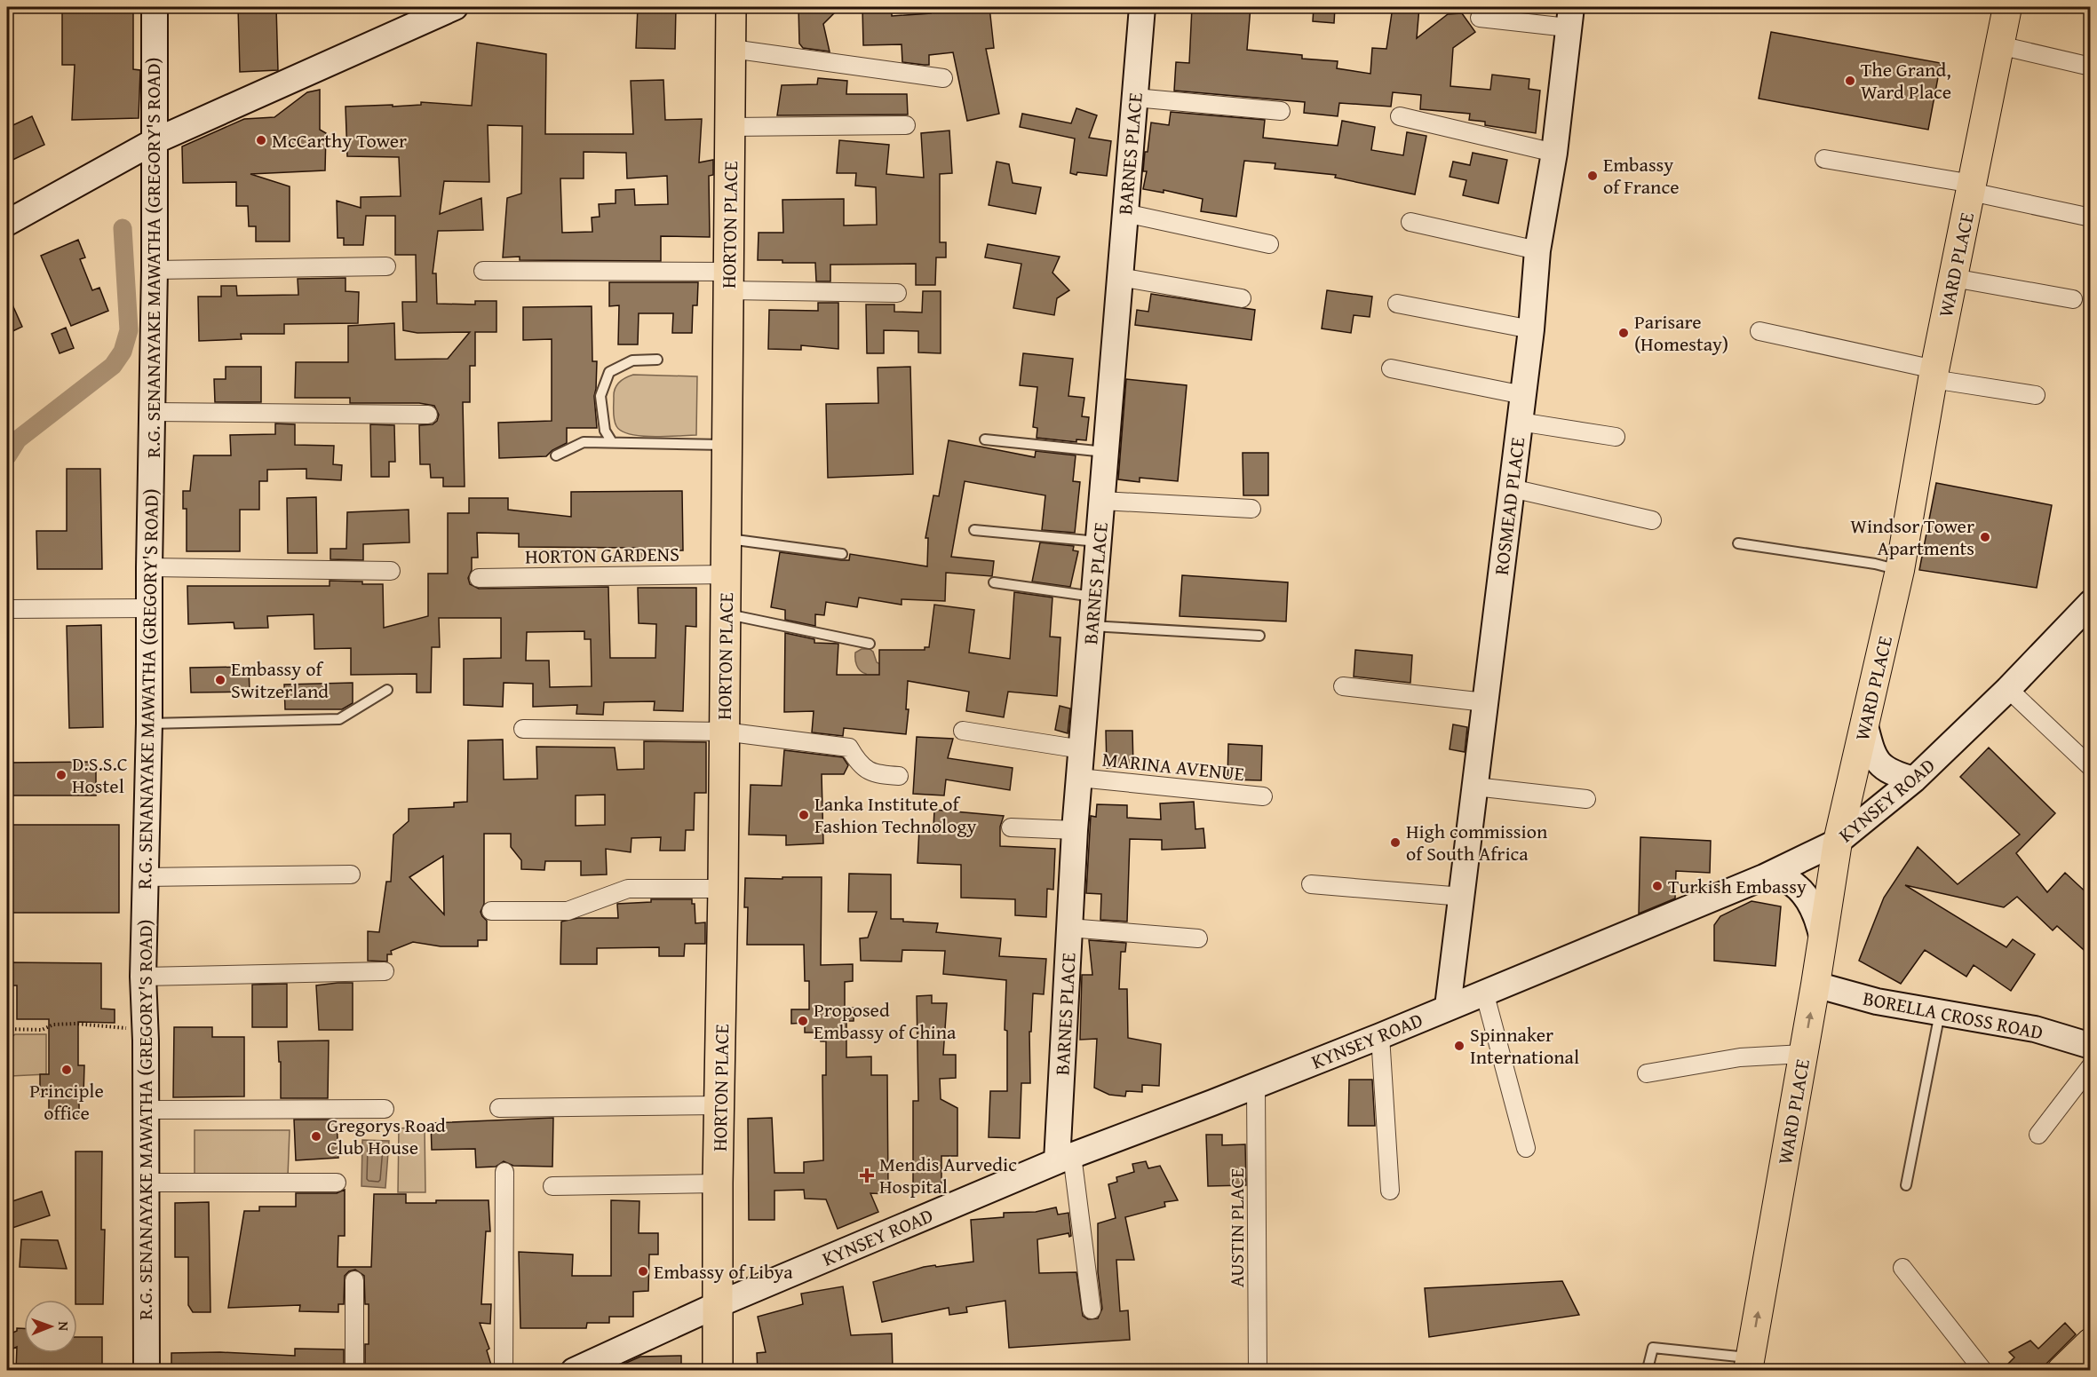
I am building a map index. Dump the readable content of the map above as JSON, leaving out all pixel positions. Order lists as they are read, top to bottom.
{
  "streets": {
    "highway": ["HORTON PLACE"],
    "main road": ["WARD PLACE"],
    "street": [
      "BARNES PLACE",
      "R.G. SENANAYAKE MAWATHA (GREGORY'S ROAD)",
      "ROSMEAD PLACE",
      "HORTON GARDENS",
      "MARINA AVENUE",
      "KYNSEY ROAD",
      "BORELLA CROSS ROAD",
      "AUSTIN PLACE"
    ]
  },
  "crossings": [
    ["BARNES PLACE", "MARINA AVENUE"],
    ["BARNES PLACE", "KYNSEY ROAD"],
    ["HORTON PLACE", "HORTON GARDENS"],
    ["HORTON PLACE", "KYNSEY ROAD"],
    ["WARD PLACE", "KYNSEY ROAD"],
    ["WARD PLACE", "BORELLA CROSS ROAD"],
    ["ROSMEAD PLACE", "KYNSEY ROAD"],
    ["KYNSEY ROAD", "AUSTIN PLACE"]
  ],
  "places": {
    "other": [
      "The Grand, Ward Place",
      "McCarthy Tower",
      "Embassy of France",
      "Parisare (Homestay)",
      "Windsor Tower Apartments",
      "Embassy of Switzerland",
      "D.S.S.C Hostel",
      "Lanka Institute of Fashion Technology",
      "High commission of South Africa",
      "Turkish Embassy",
      "Proposed Embassy of China",
      "Spinnaker International",
      "Principle office",
      "Gregorys Road Club House",
      "Embassy of Libya"
    ],
    "health": ["Mendis Aurvedic Hospital"]
  },
  "north": "right"
}
